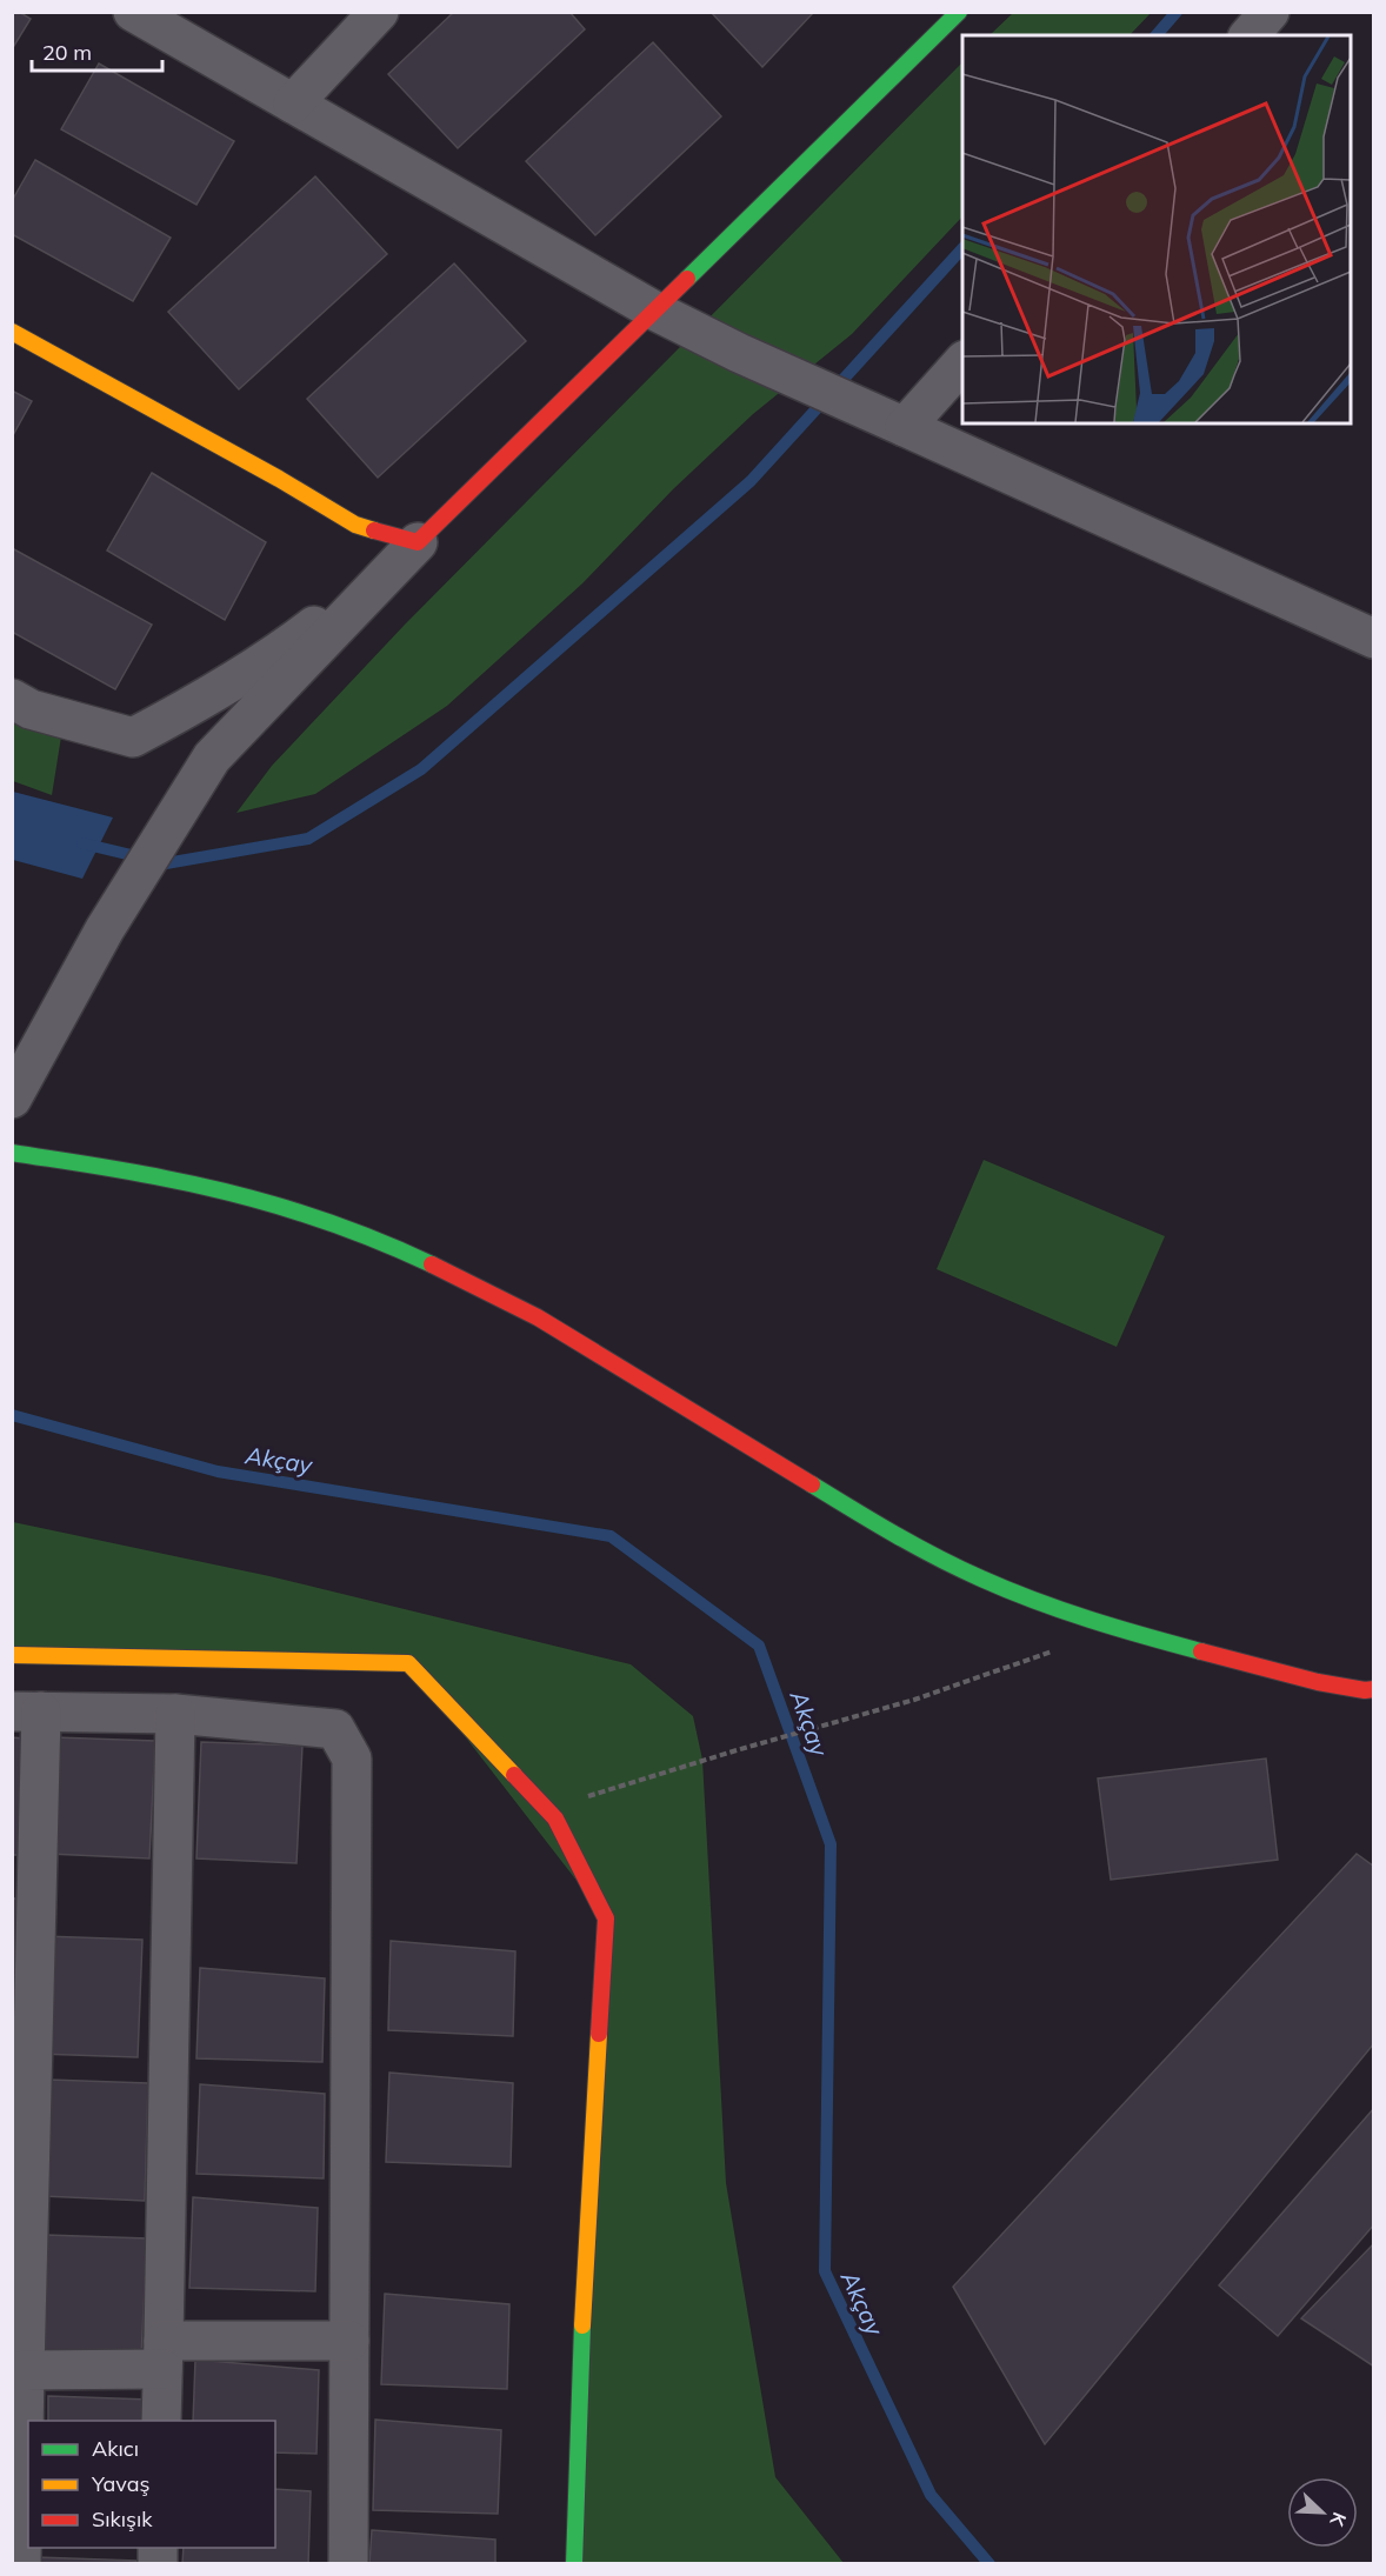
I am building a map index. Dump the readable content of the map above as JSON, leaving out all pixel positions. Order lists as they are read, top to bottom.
{
  "water": ["Akçay"],
  "legend": ["Akıcı", "Yavaş", "Sıkışık"],
  "scale_bar": "20 m",
  "north": "bottom right"
}
